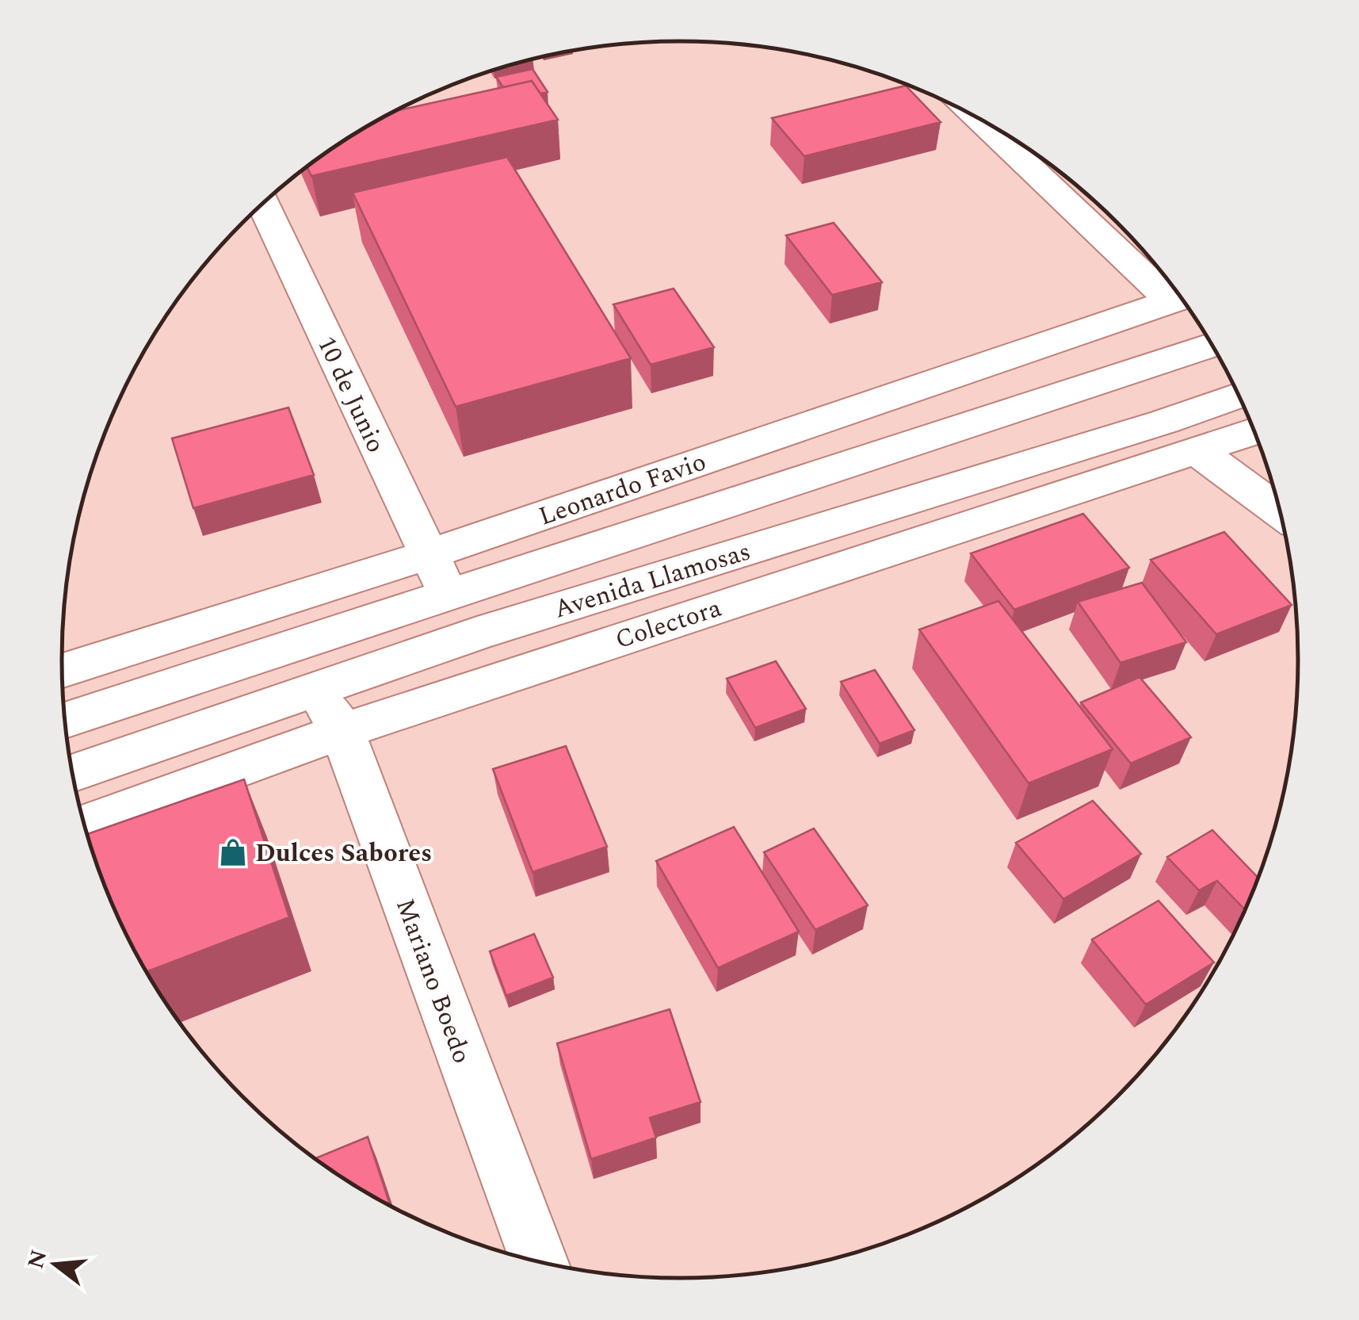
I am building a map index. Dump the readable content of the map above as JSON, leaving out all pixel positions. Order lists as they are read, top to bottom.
{
  "streets": {
    "main road": [
      "10 de Junio",
      "Leonardo Favio",
      "Avenida Llamosas",
      "Colectora",
      "Mariano Boedo"
    ]
  },
  "crossings": [
    ["10 de Junio", "Leonardo Favio"],
    ["10 de Junio", "Avenida Llamosas"],
    ["Avenida Llamosas", "Mariano Boedo"],
    ["Colectora", "Mariano Boedo"]
  ],
  "places": {
    "shop": ["Dulces Sabores"]
  },
  "north": "left"
}
